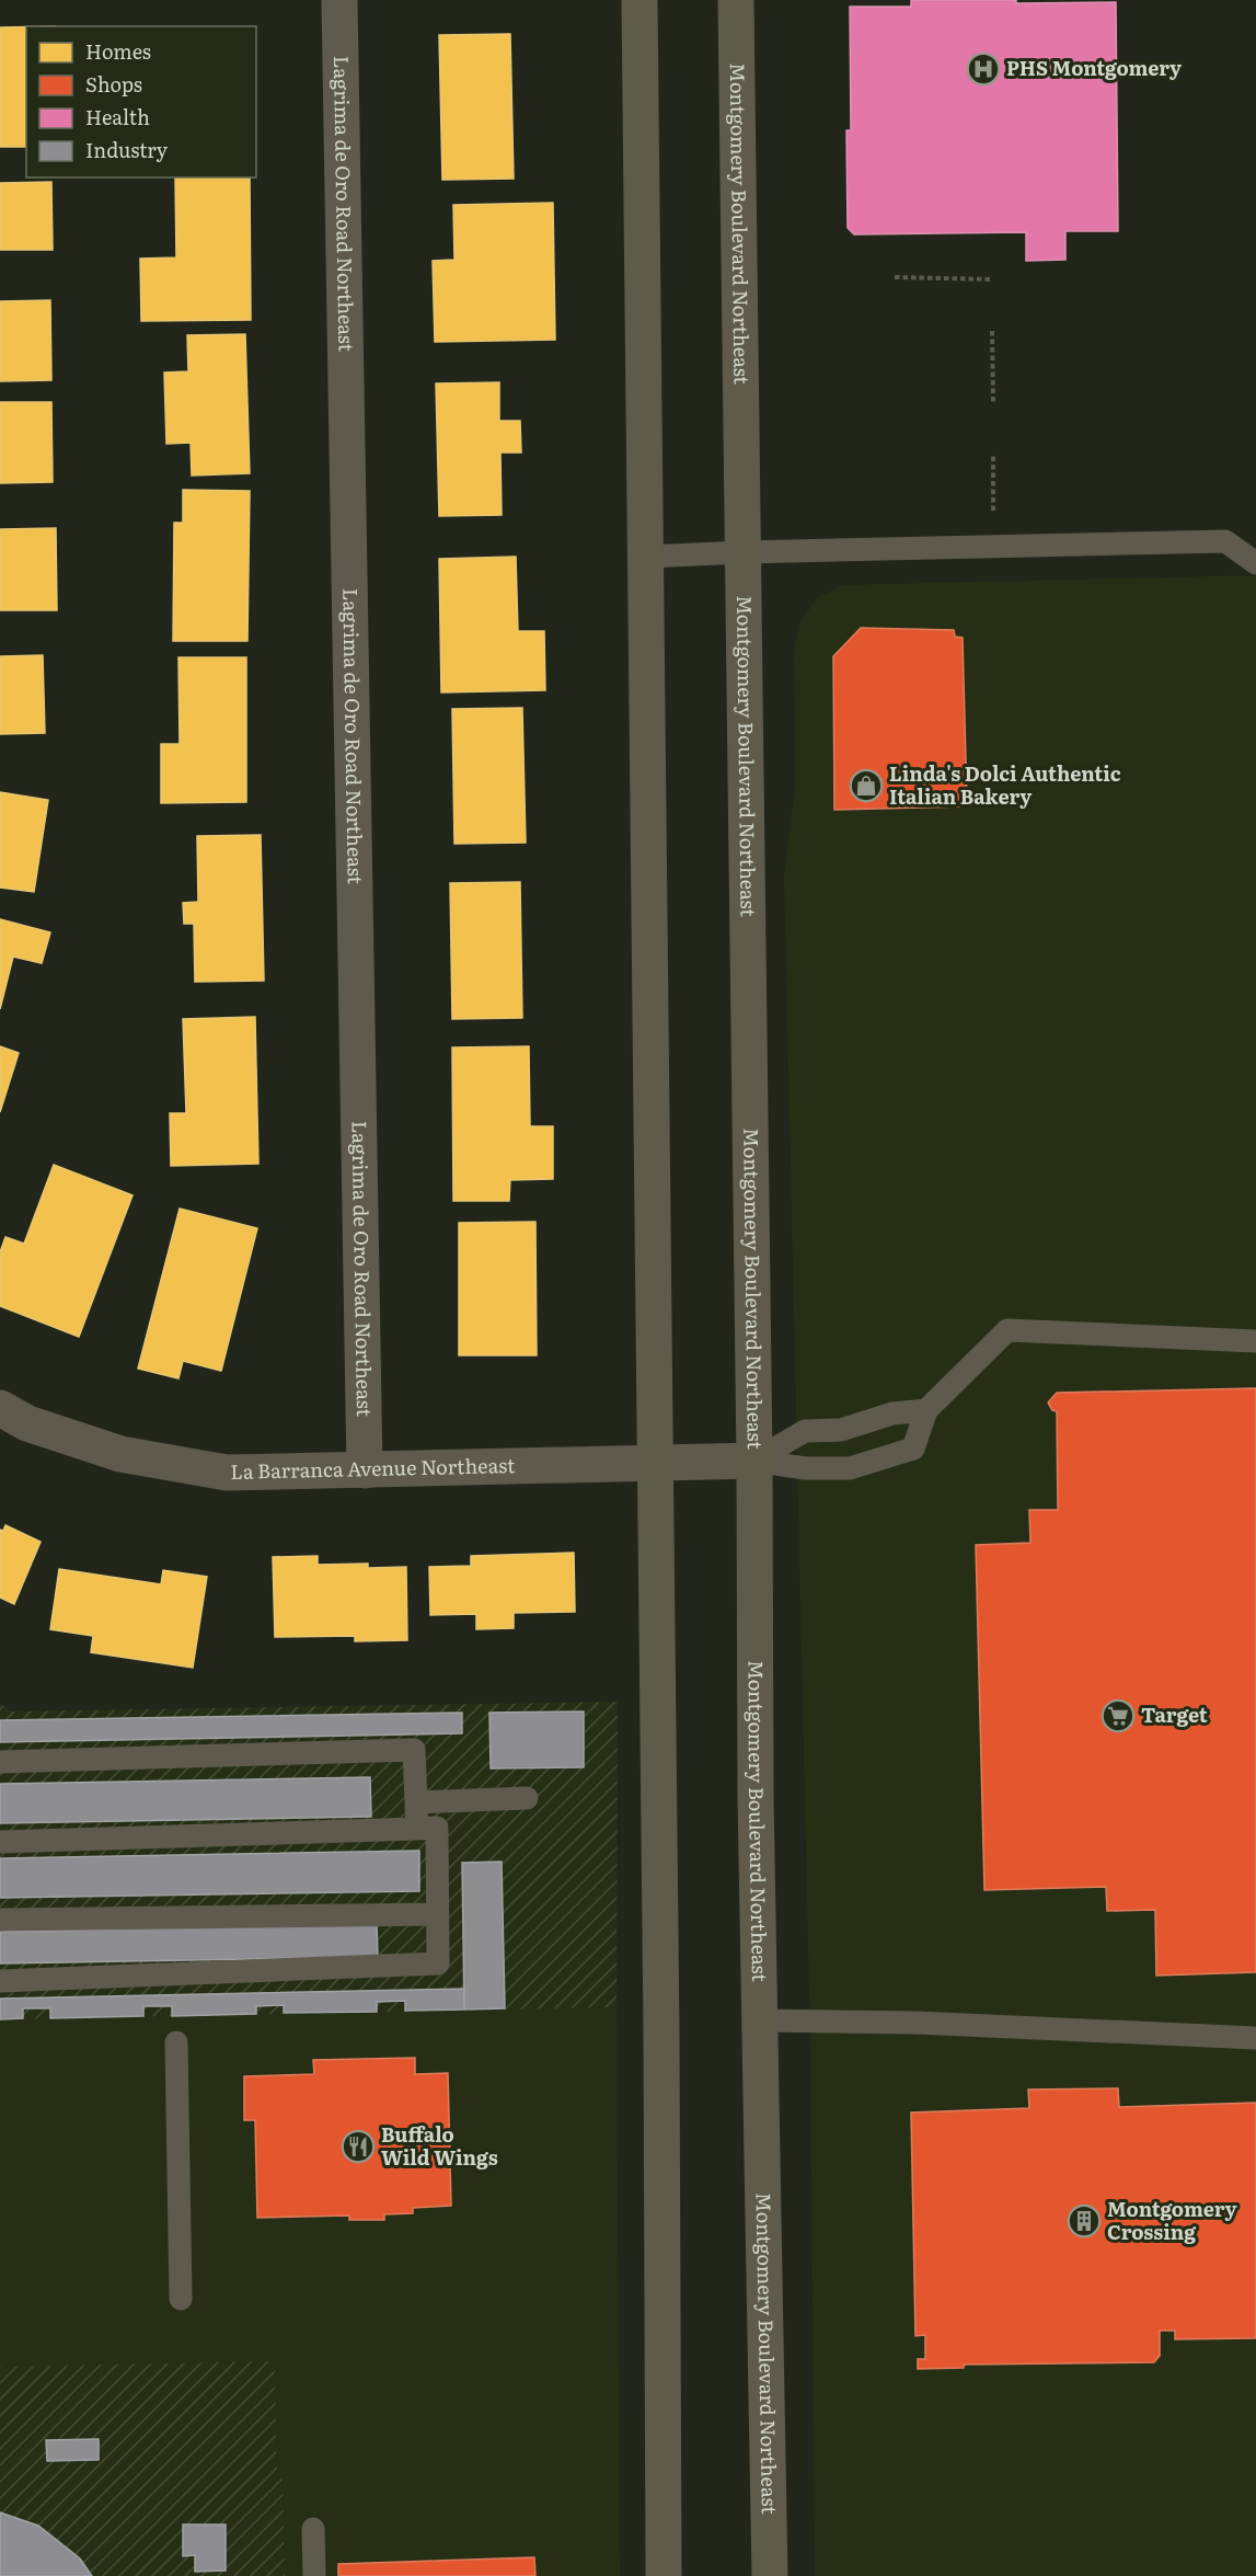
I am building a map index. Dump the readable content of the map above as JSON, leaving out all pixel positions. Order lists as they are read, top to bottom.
{
  "streets": {
    "main road": ["Montgomery Boulevard Northeast"],
    "street": ["Lagrima de Oro Road Northeast", "La Barranca Avenue Northeast"]
  },
  "crossings": [
    ["Lagrima de Oro Road Northeast", "La Barranca Avenue Northeast"],
    ["Montgomery Boulevard Northeast", "La Barranca Avenue Northeast"]
  ],
  "places": {
    "hospital": ["PHS Montgomery"],
    "shop": ["Linda's Dolci Authentic Italian Bakery"],
    "supermarket": ["Target"],
    "restaurant": ["Buffalo Wild Wings"],
    "building": ["Montgomery Crossing"]
  },
  "legend": [
    "Homes",
    "Shops",
    "Health",
    "Industry"
  ]
}
